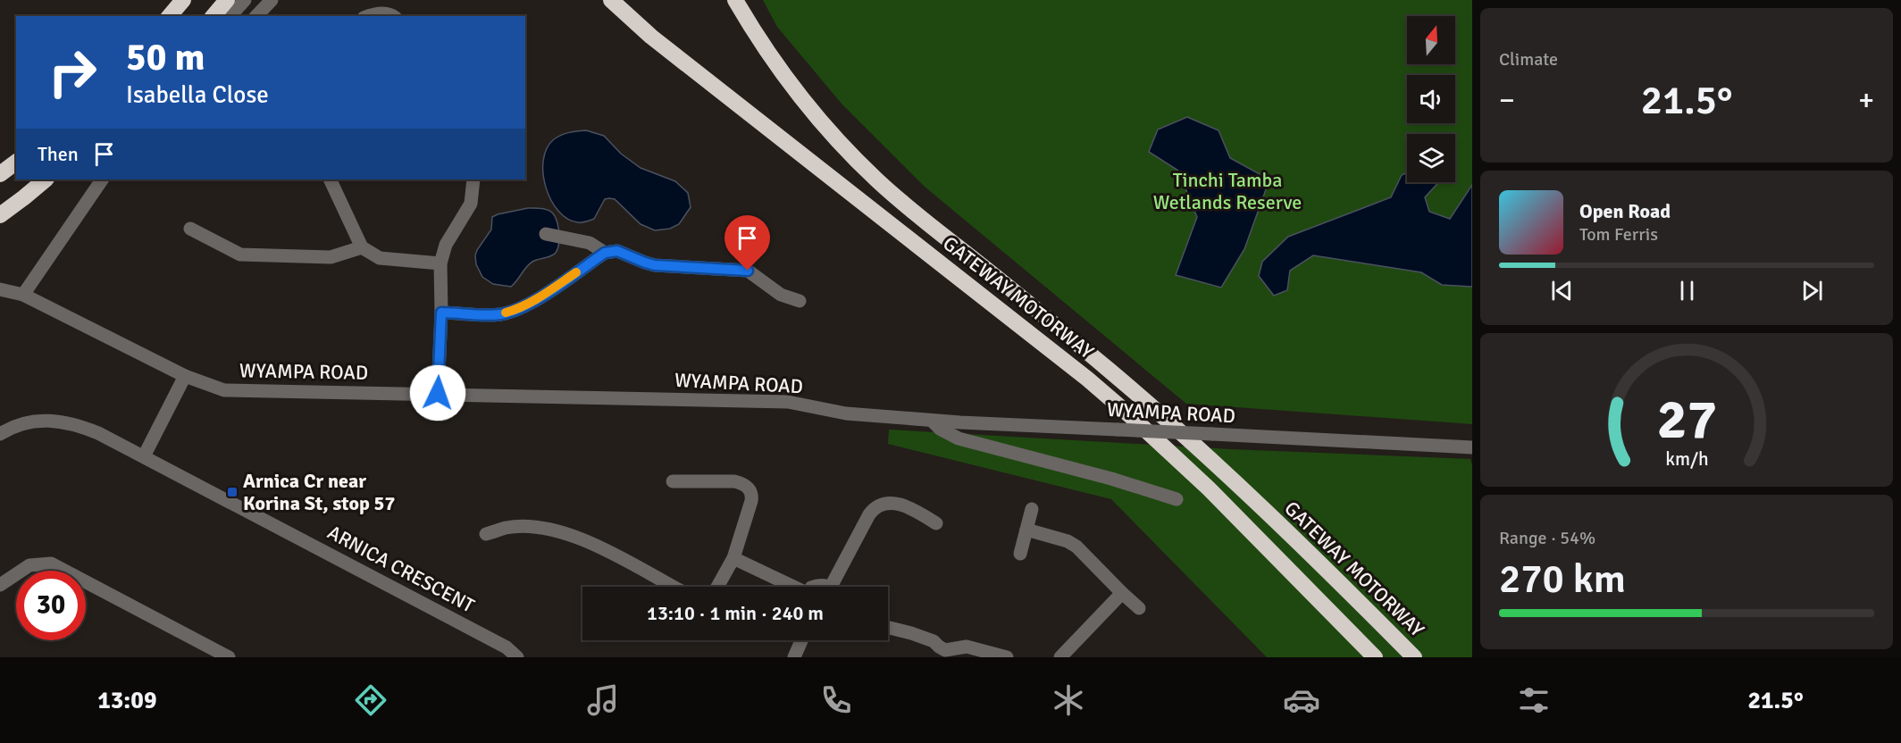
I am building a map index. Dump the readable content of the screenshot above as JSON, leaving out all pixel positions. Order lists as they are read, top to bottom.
{
  "streets": {
    "highway": ["GATEWAY MOTORWAY"],
    "street": ["WYAMPA ROAD", "ARNICA CRESCENT"]
  },
  "parks": ["Tinchi Tamba Wetlands Reserve"],
  "places": {
    "transit": ["Arnica Cr near Korina St, stop 57"]
  },
  "north": "top",
  "page": {
    "tile": [
      "Climate",
      ["Range · 54%", "270 km"]
    ],
    "turn": ["50 m", "Isabella Close"],
    "heat": ["−", "21.5°", "+"],
    "then": "Then",
    "song": ["Open Road", "Tom Ferris"],
    "limit": "30",
    "trip": "13:10 · 1 min · 240 m",
    "tabs": ["13:09", "21.5°"],
    "gauge": ["27", "km/h"]
  }
}
